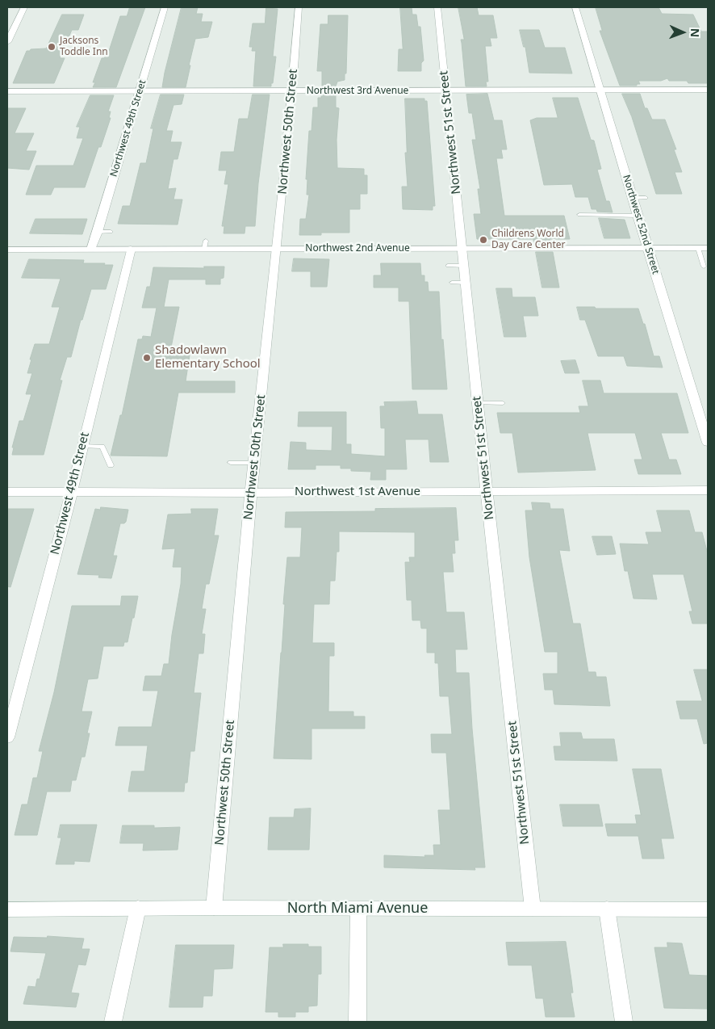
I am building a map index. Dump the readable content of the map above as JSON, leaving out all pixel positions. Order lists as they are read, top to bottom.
{
  "streets": {
    "street": [
      "Northwest 3rd Avenue",
      "Northwest 49th Street",
      "Northwest 50th Street",
      "Northwest 51st Street",
      "Northwest 52nd Street",
      "Northwest 2nd Avenue",
      "Northwest 1st Avenue",
      "North Miami Avenue"
    ]
  },
  "crossings": [
    ["Northwest 3rd Avenue", "Northwest 49th Street"],
    ["Northwest 3rd Avenue", "Northwest 50th Street"],
    ["Northwest 3rd Avenue", "Northwest 51st Street"],
    ["Northwest 3rd Avenue", "Northwest 52nd Street"],
    ["Northwest 49th Street", "Northwest 2nd Avenue"],
    ["Northwest 49th Street", "Northwest 1st Avenue"],
    ["Northwest 50th Street", "Northwest 2nd Avenue"],
    ["Northwest 50th Street", "Northwest 1st Avenue"],
    ["Northwest 50th Street", "North Miami Avenue"],
    ["Northwest 51st Street", "Northwest 2nd Avenue"],
    ["Northwest 51st Street", "Northwest 1st Avenue"],
    ["Northwest 51st Street", "North Miami Avenue"],
    ["Northwest 52nd Street", "Northwest 2nd Avenue"]
  ],
  "places": ["Jacksons Toddle Inn", "Childrens World Day Care Center", "Shadowlawn Elementary School"],
  "north": "right"
}
